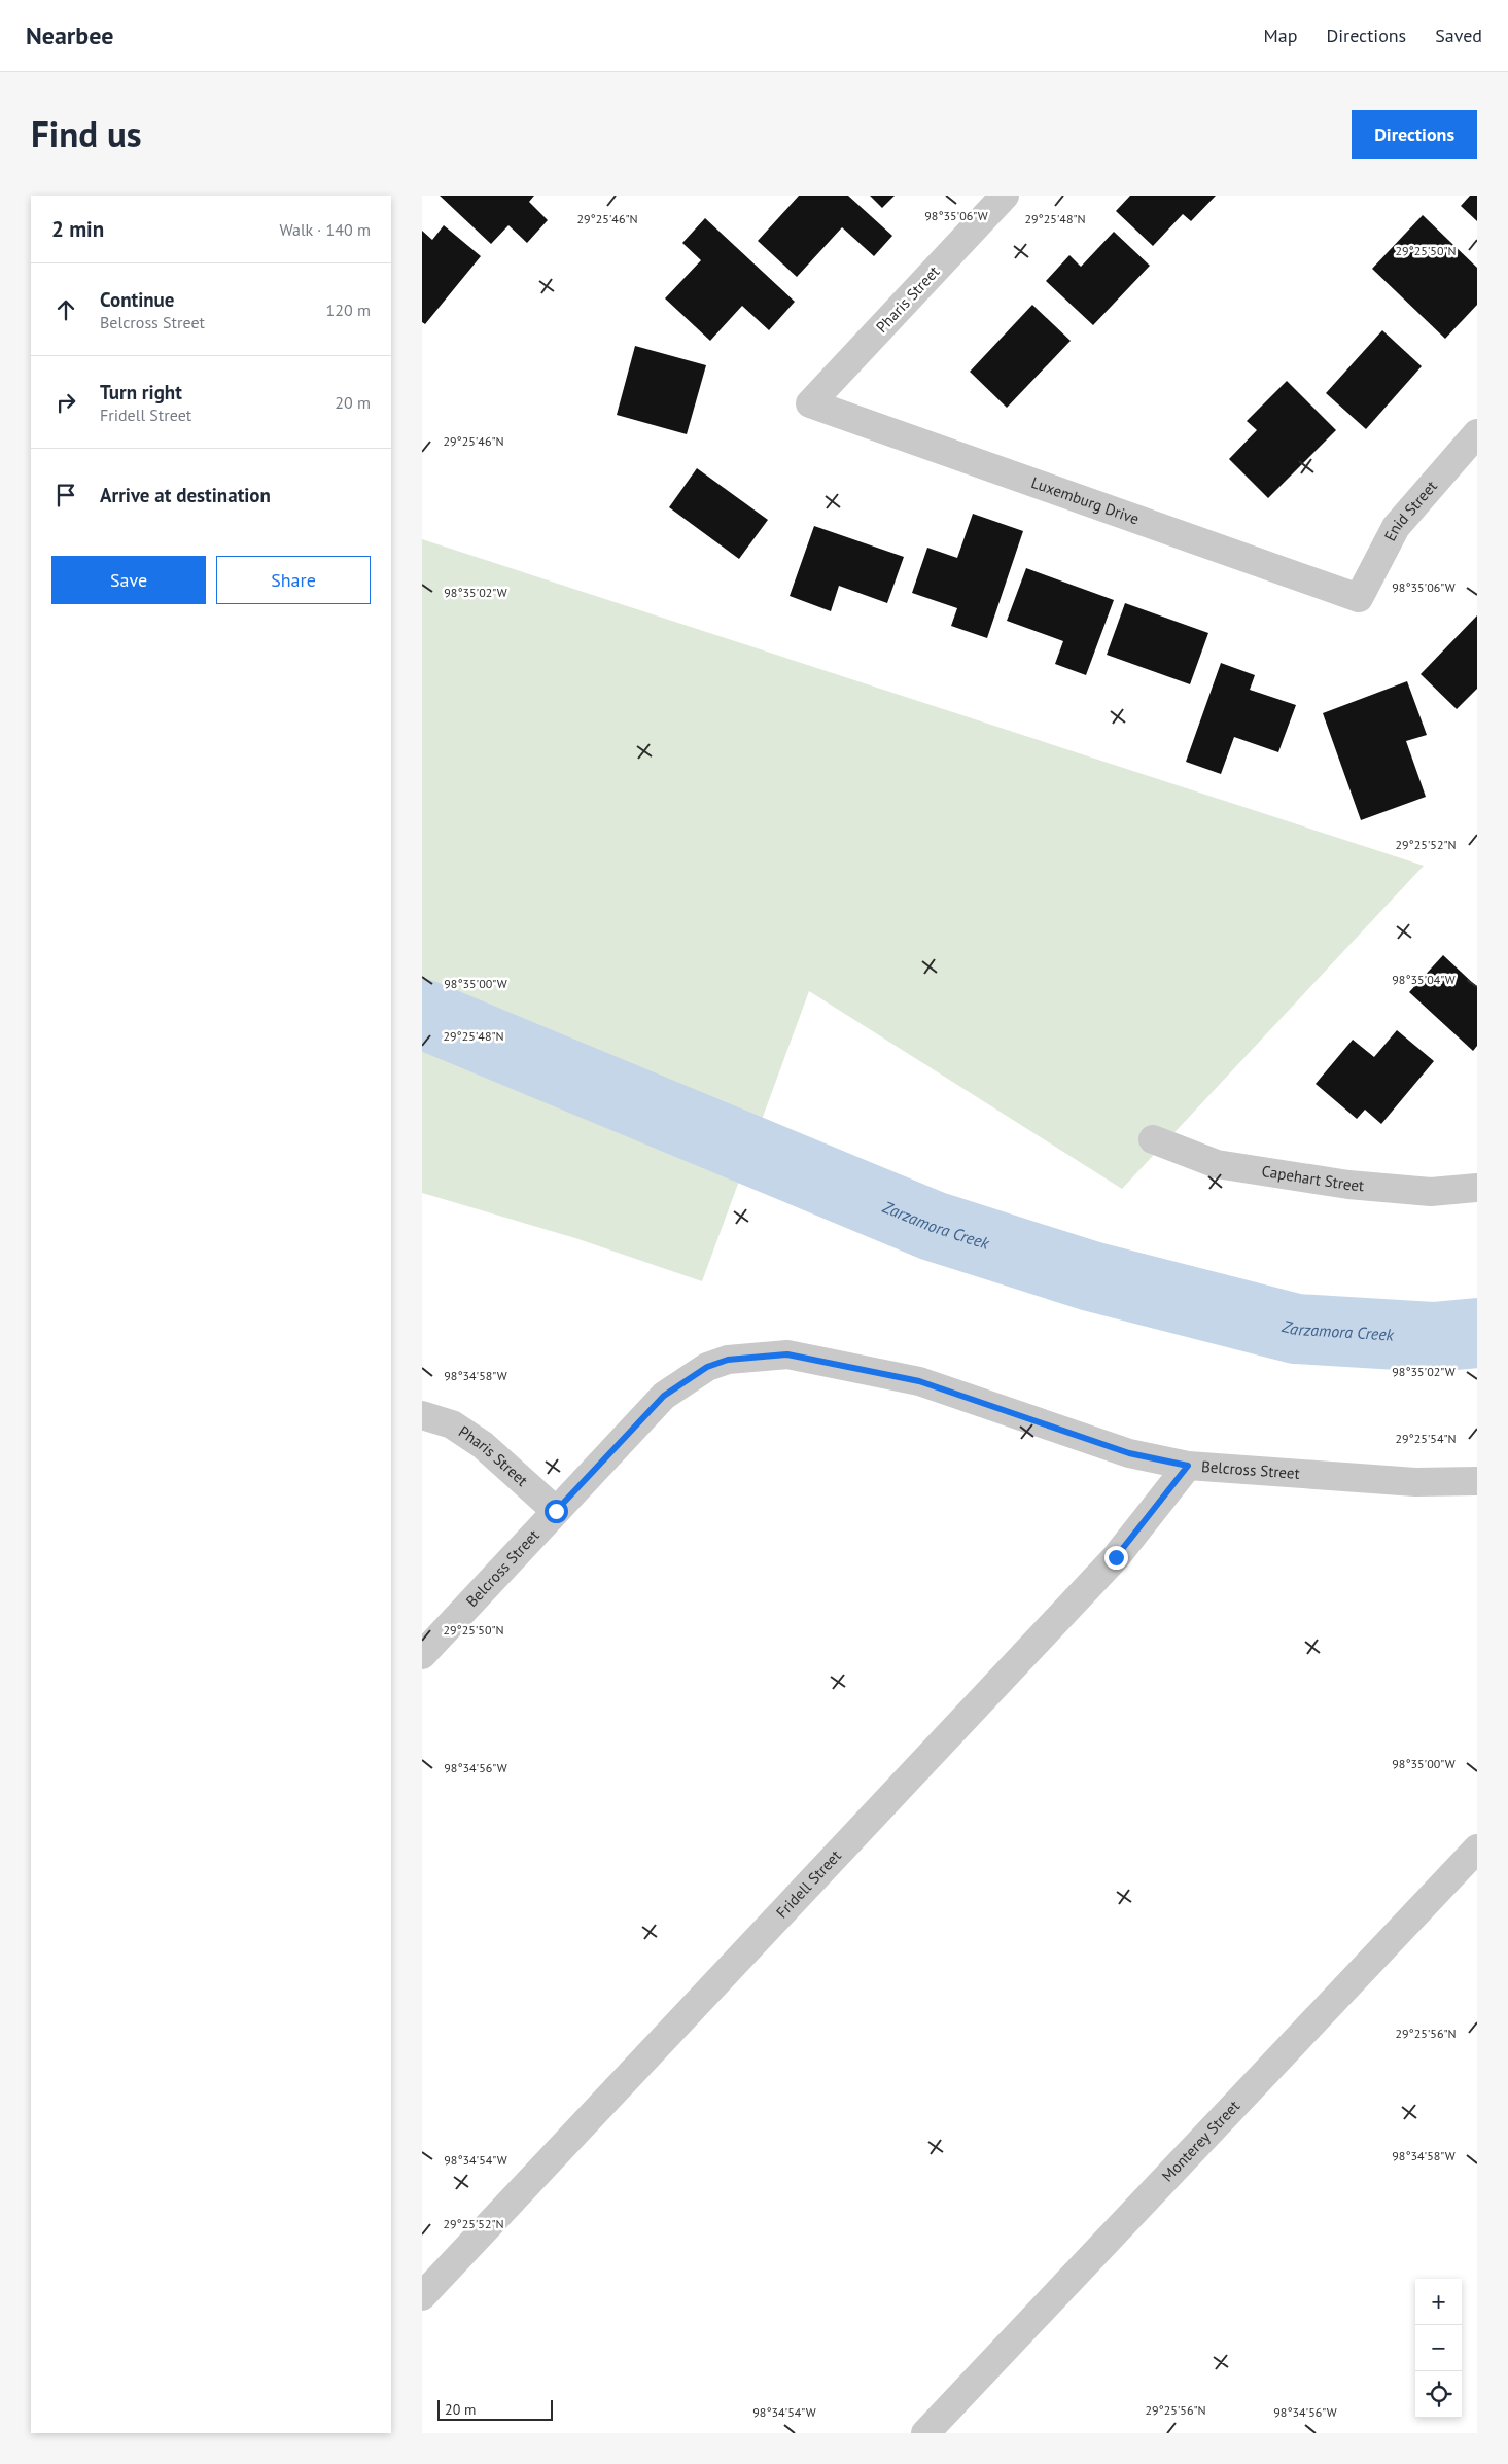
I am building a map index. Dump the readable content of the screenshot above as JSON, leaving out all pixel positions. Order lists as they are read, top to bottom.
{
  "streets": {
    "street": [
      "Pharis Street",
      "Luxemburg Drive",
      "Enid Street",
      "Capehart Street",
      "Belcross Street",
      "Fridell Street",
      "Monterey Street"
    ]
  },
  "crossings": [
    ["Pharis Street", "Luxemburg Drive"],
    ["Pharis Street", "Belcross Street"],
    ["Luxemburg Drive", "Enid Street"],
    ["Belcross Street", "Fridell Street"]
  ],
  "water": ["Zarzamora Creek"],
  "scale_bar": "20 m",
  "page": {
    "header": "Nearbee",
    "nav": ["Map", "Directions", "Saved"],
    "title": "Find us",
    "buttons": [
      "Directions",
      ["Save", "Share"]
    ],
    "heading": ["2 min", "Walk · 140 m"],
    "list": [
      ["Continue", "Belcross Street", "120 m"],
      ["Turn right", "Fridell Street", "20 m"],
      "Arrive at destination"
    ],
    "map_buttons": ["+", "−"],
    "scale": "20 m"
  },
  "coordinates": [
    "98°35'06\"W",
    "29°25'46\"N",
    "29°25'48\"N",
    "29°25'50\"N",
    "98°35'02\"W",
    "29°25'52\"N",
    "98°35'04\"W",
    "98°35'00\"W",
    "98°34'58\"W",
    "29°25'54\"N",
    "98°34'56\"W",
    "29°25'56\"N",
    "98°34'54\"W"
  ]
}
